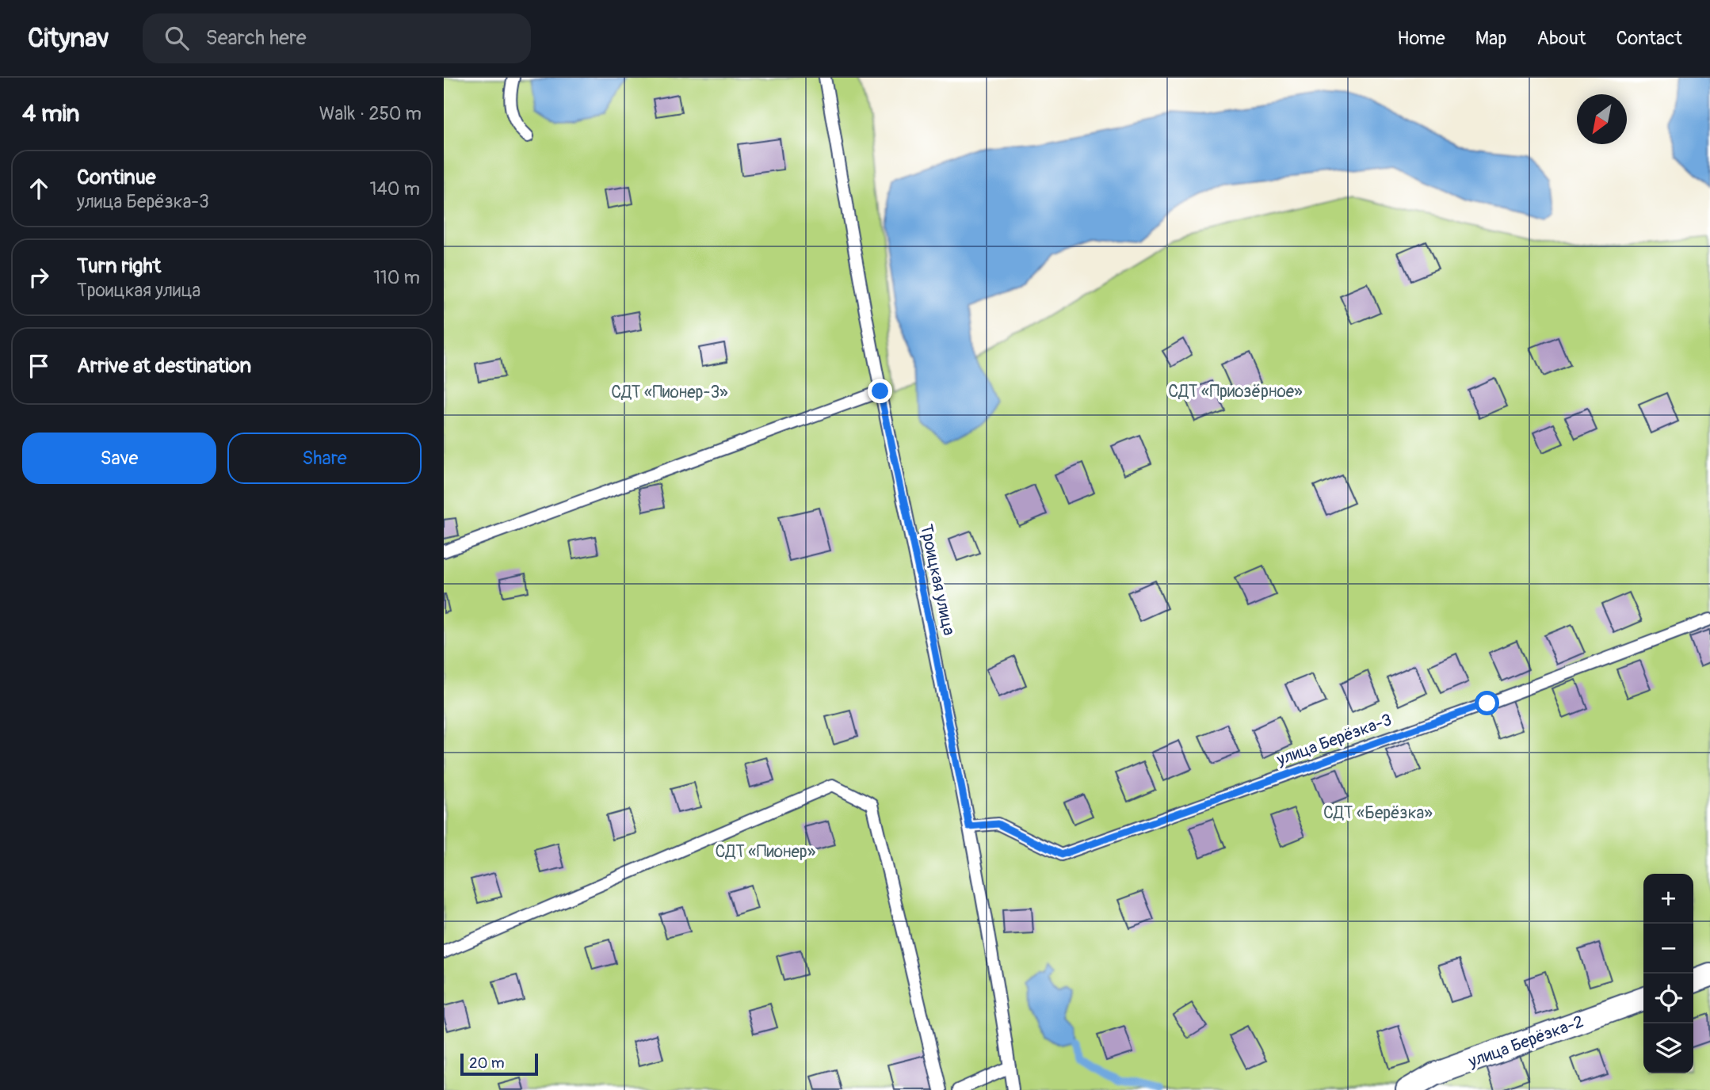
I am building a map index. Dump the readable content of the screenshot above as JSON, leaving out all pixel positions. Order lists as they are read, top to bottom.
{
  "streets": {
    "street": ["улица Берёзка-2"],
    "lane": ["Троицкая улица", "улица Берёзка-3"]
  },
  "crossings": [
    ["Троицкая улица", "улица Берёзка-3"]
  ],
  "parks": [
    "СДТ «Приозёрное»",
    "СДТ «Пионер-3»",
    "СДТ «Берёзка»",
    "СДТ «Пионер»"
  ],
  "scale_bar": "20 m",
  "north": "bottom left",
  "page": {
    "header": "Citynav",
    "search": "Search here",
    "nav": [
      "Home",
      "Map",
      "About",
      "Contact"
    ],
    "heading": ["4 min", "Walk · 250 m"],
    "list": [
      ["Continue", "улица Берёзка-3", "140 m"],
      ["Turn right", "Троицкая улица", "110 m"],
      "Arrive at destination"
    ],
    "buttons": ["Save", "Share"],
    "map_buttons": ["+", "−"],
    "scale": "20 m"
  }
}
